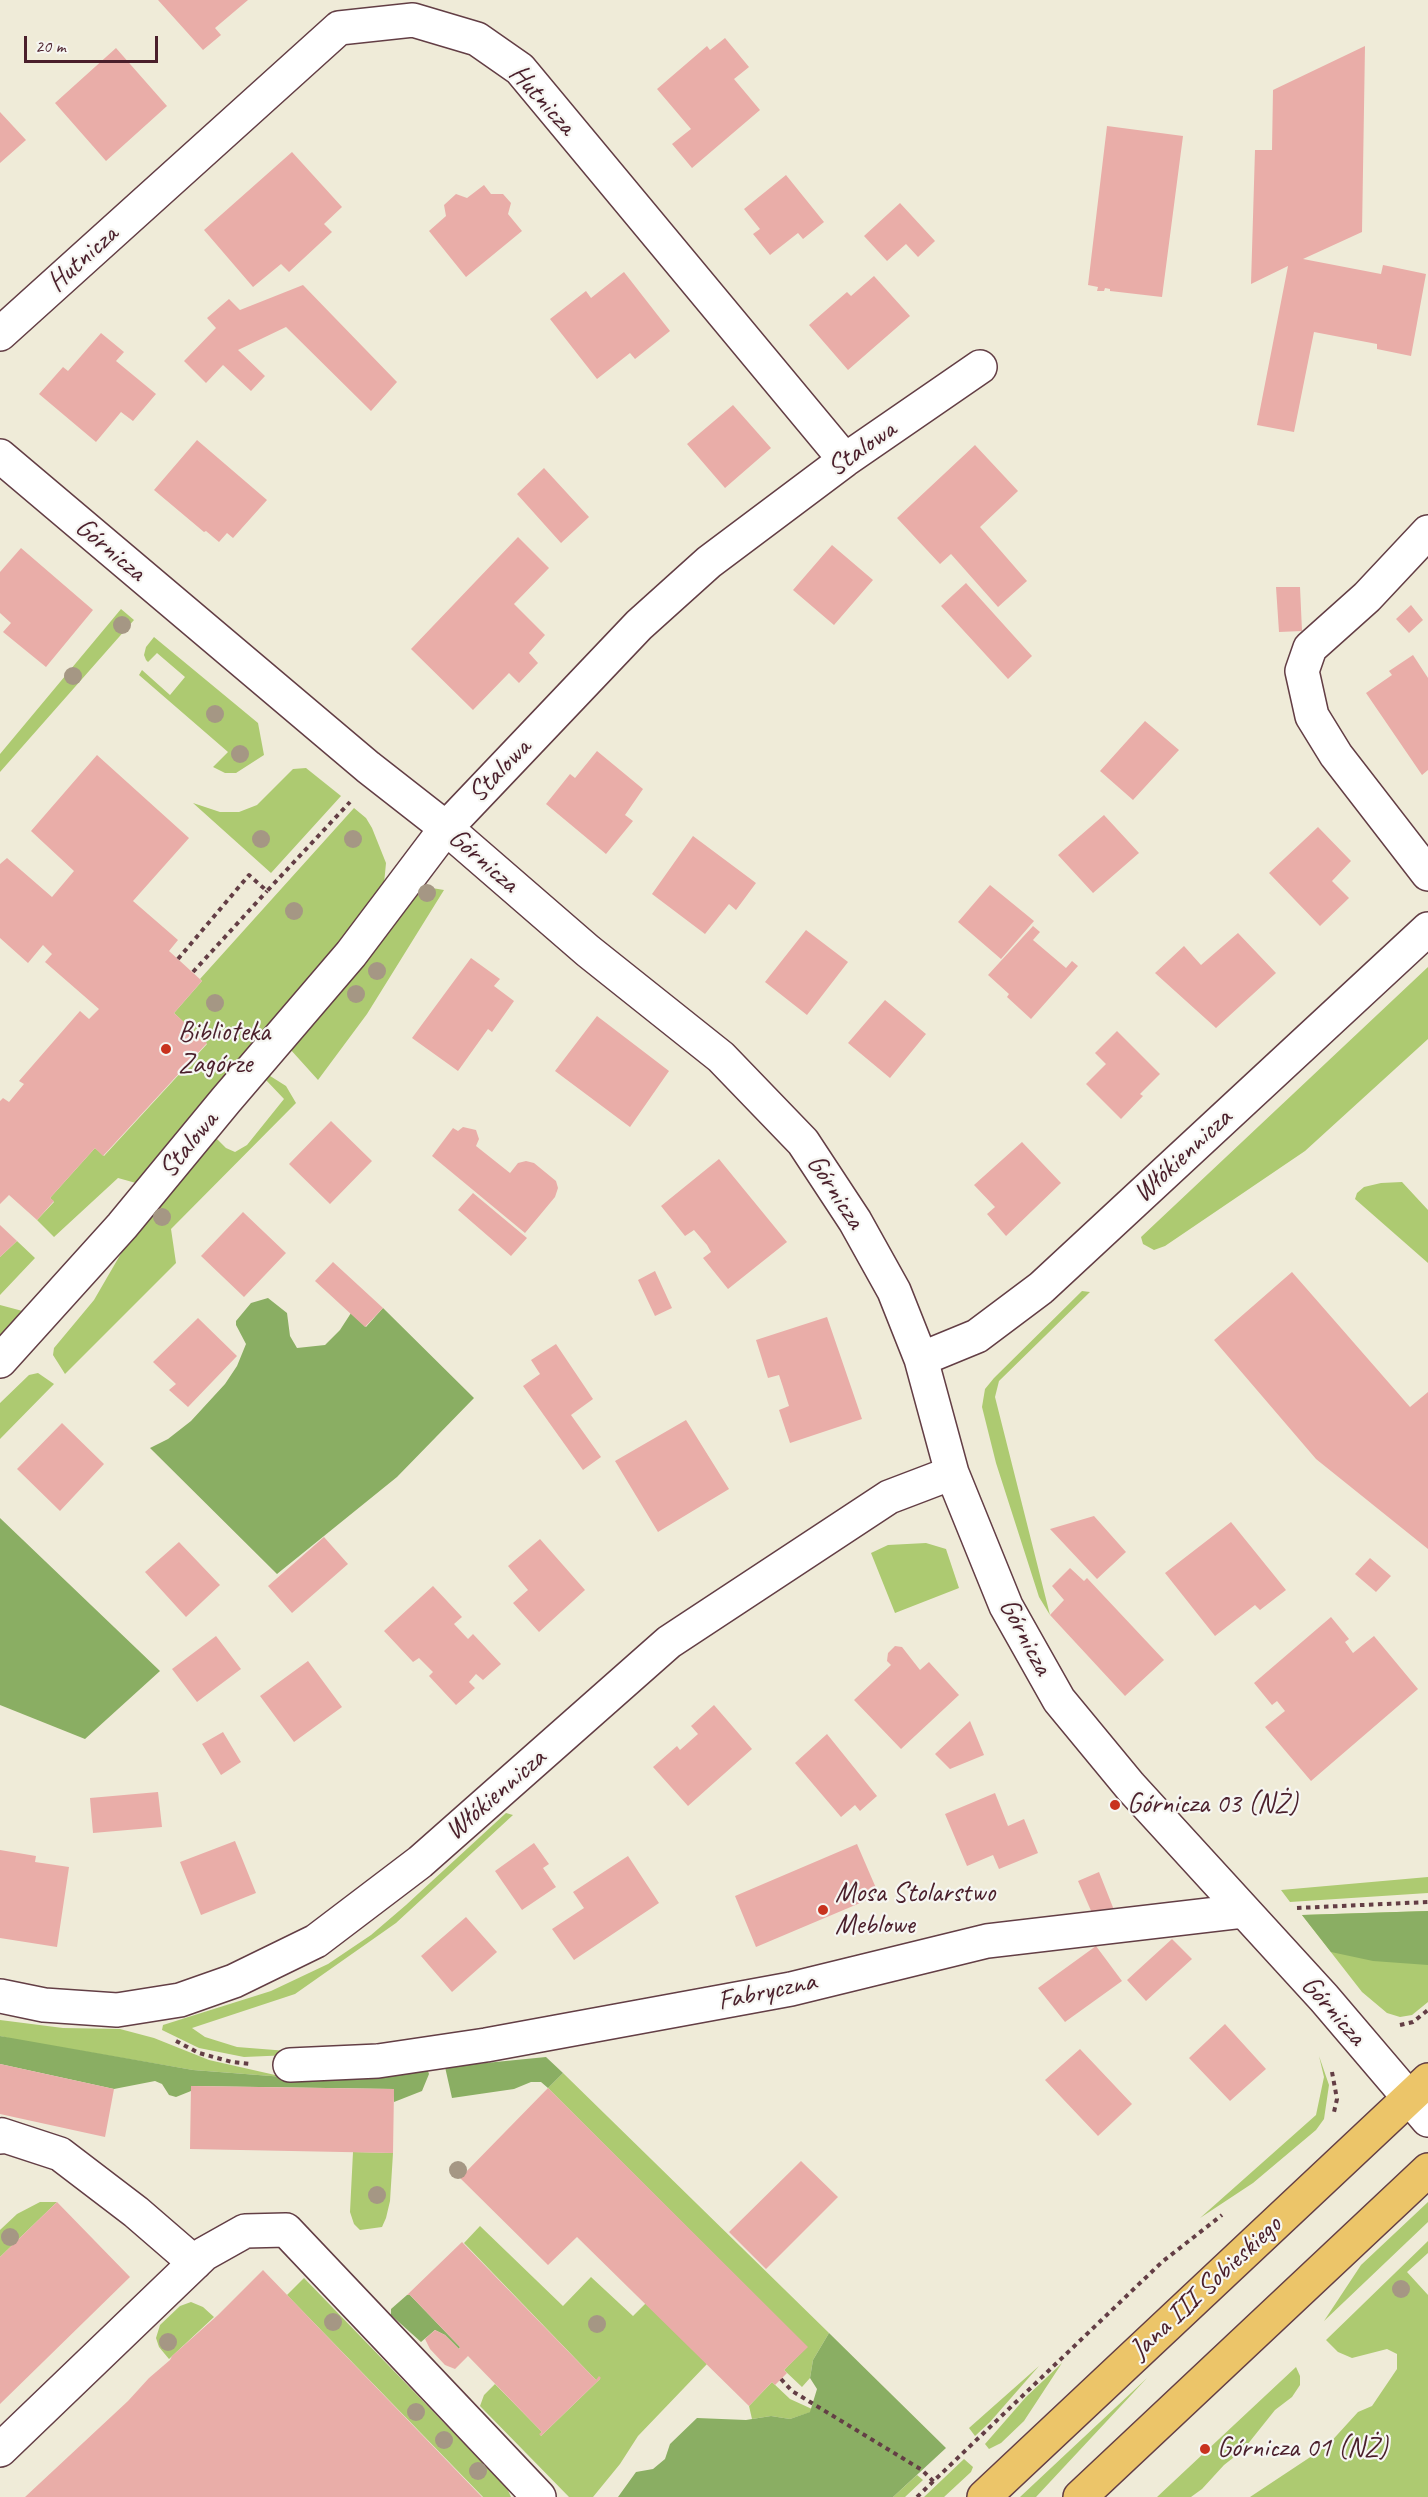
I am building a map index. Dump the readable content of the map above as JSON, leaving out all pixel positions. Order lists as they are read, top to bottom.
{
  "streets": {
    "main road": ["Jana III Sobieskiego"],
    "street": [
      "Hutnicza",
      "Stalowa",
      "Górnicza",
      "Włókiennicza",
      "Fabryczna"
    ]
  },
  "crossings": [
    ["Hutnicza", "Stalowa"],
    ["Stalowa", "Górnicza"],
    ["Górnicza", "Włókiennicza"],
    ["Górnicza", "Fabryczna"],
    ["Górnicza", "Jana III Sobieskiego"]
  ],
  "places": [
    "Biblioteka Zagórze",
    "Górnicza 03 (NŻ)",
    "Mosa Stolarstwo Meblowe",
    "Górnicza 01 (NŻ)"
  ],
  "scale_bar": "20 m"
}
